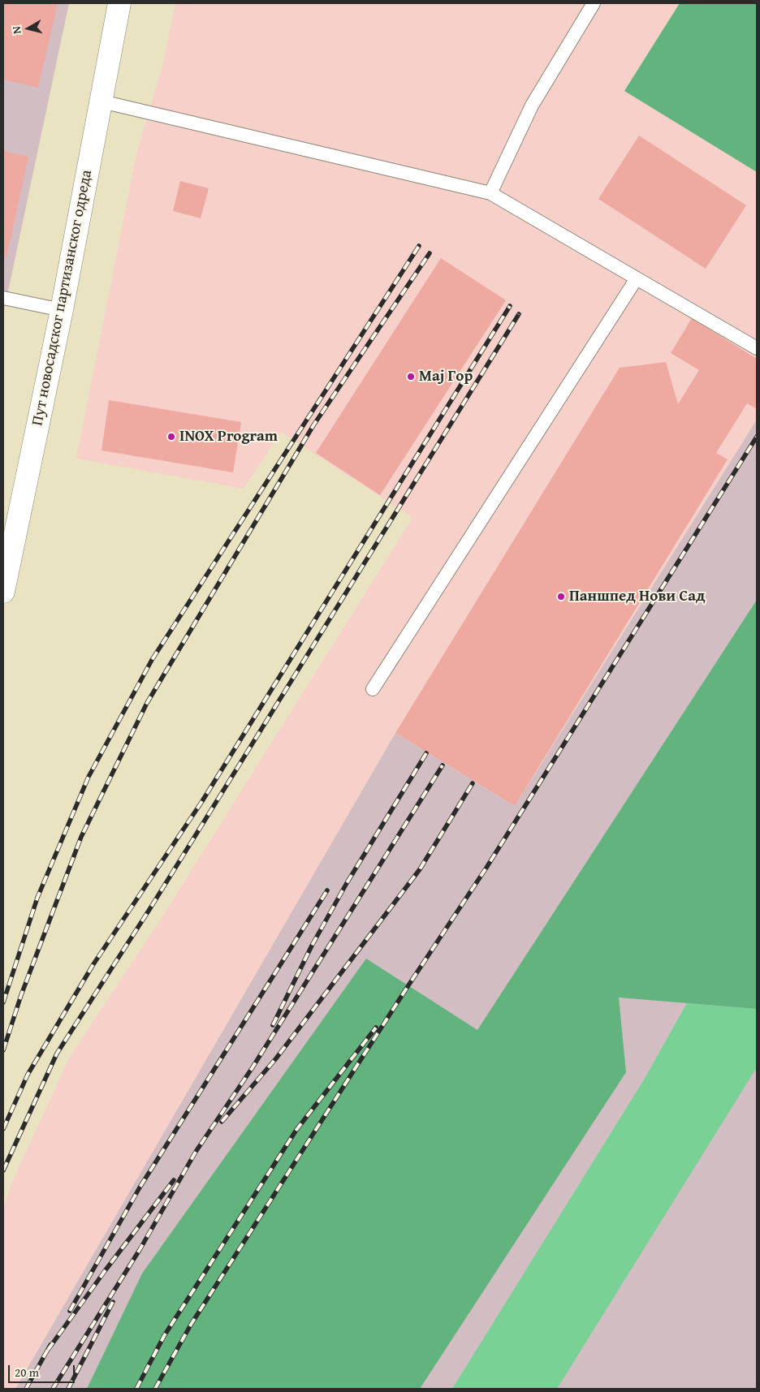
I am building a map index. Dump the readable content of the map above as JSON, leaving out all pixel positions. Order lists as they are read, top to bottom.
{
  "streets": {
    "street": ["Пут новосадског партизанског одреда"]
  },
  "places": ["Мај Гор", "INOX Program", "Паншпед Нови Сад"],
  "scale_bar": "20 m",
  "north": "left"
}
